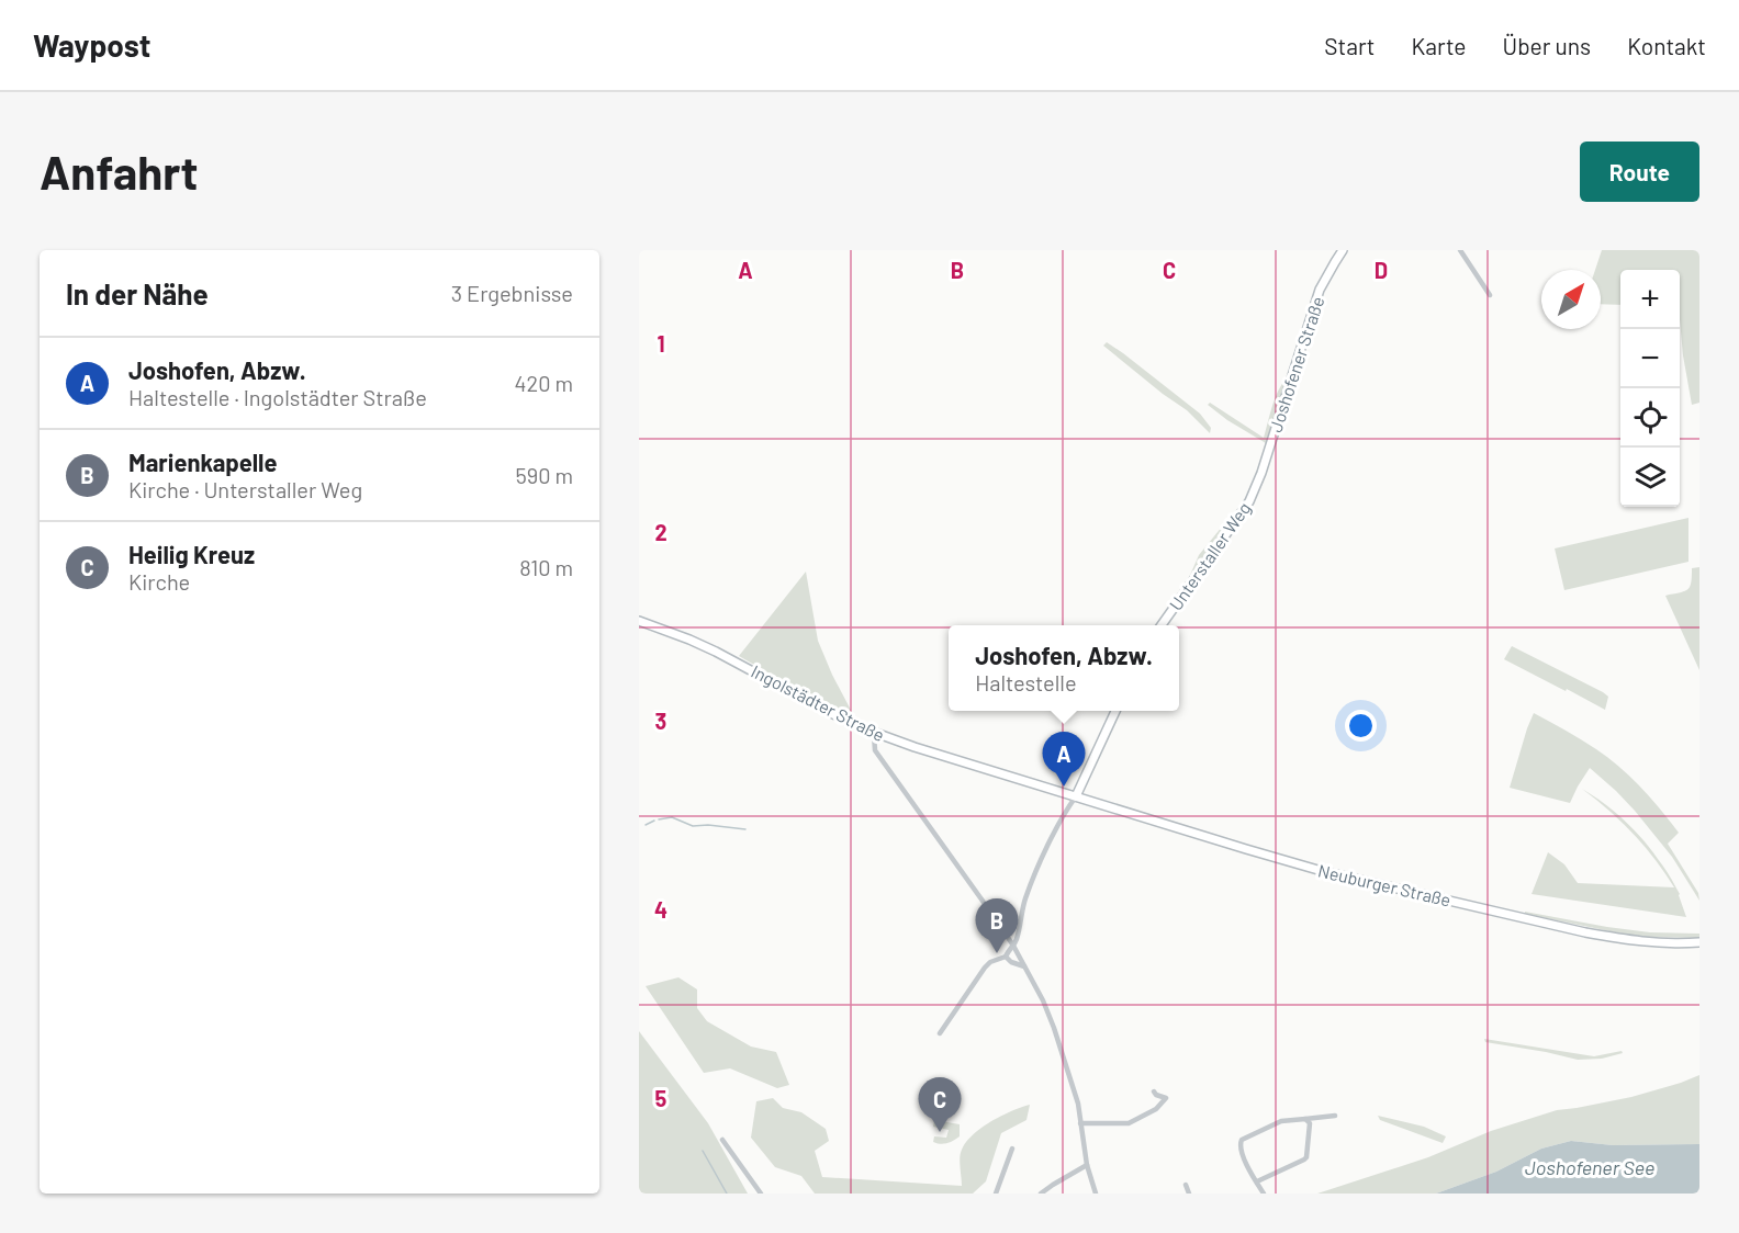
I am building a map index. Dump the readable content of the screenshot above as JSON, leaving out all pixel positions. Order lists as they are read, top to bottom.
{
  "streets": {
    "main road": [
      "Joshofener Straße",
      "Unterstaller Weg",
      "Ingolstädter Straße",
      "Neuburger Straße"
    ]
  },
  "crossings": [
    ["Joshofener Straße", "Unterstaller Weg"],
    ["Ingolstädter Straße", "Neuburger Straße"]
  ],
  "water": ["Joshofener See"],
  "north": "top right",
  "page": {
    "header": "Waypost",
    "nav": [
      "Start",
      "Karte",
      "Über uns",
      "Kontakt"
    ],
    "buttons": "Route",
    "title": "Anfahrt",
    "heading": ["In der Nähe", "3 Ergebnisse"],
    "map_buttons": ["+", "−"],
    "list": [
      {
        "mark": "A",
        "name": "Joshofen, Abzw.",
        "note": "Haltestelle · Ingolstädter Straße",
        "value": "420 m"
      },
      {
        "mark": "B",
        "name": "Marienkapelle",
        "note": "Kirche · Unterstaller Weg",
        "value": "590 m"
      },
      {
        "mark": "C",
        "name": "Heilig Kreuz",
        "note": "Kirche",
        "value": "810 m"
      }
    ],
    "popup": ["Joshofen, Abzw.", "Haltestelle"],
    "pins": ["A", "B", "C"]
  },
  "grid": {
    "columns": [
      "A",
      "B",
      "C",
      "D"
    ],
    "rows": [
      "1",
      "2",
      "3",
      "4",
      "5"
    ]
  }
}
